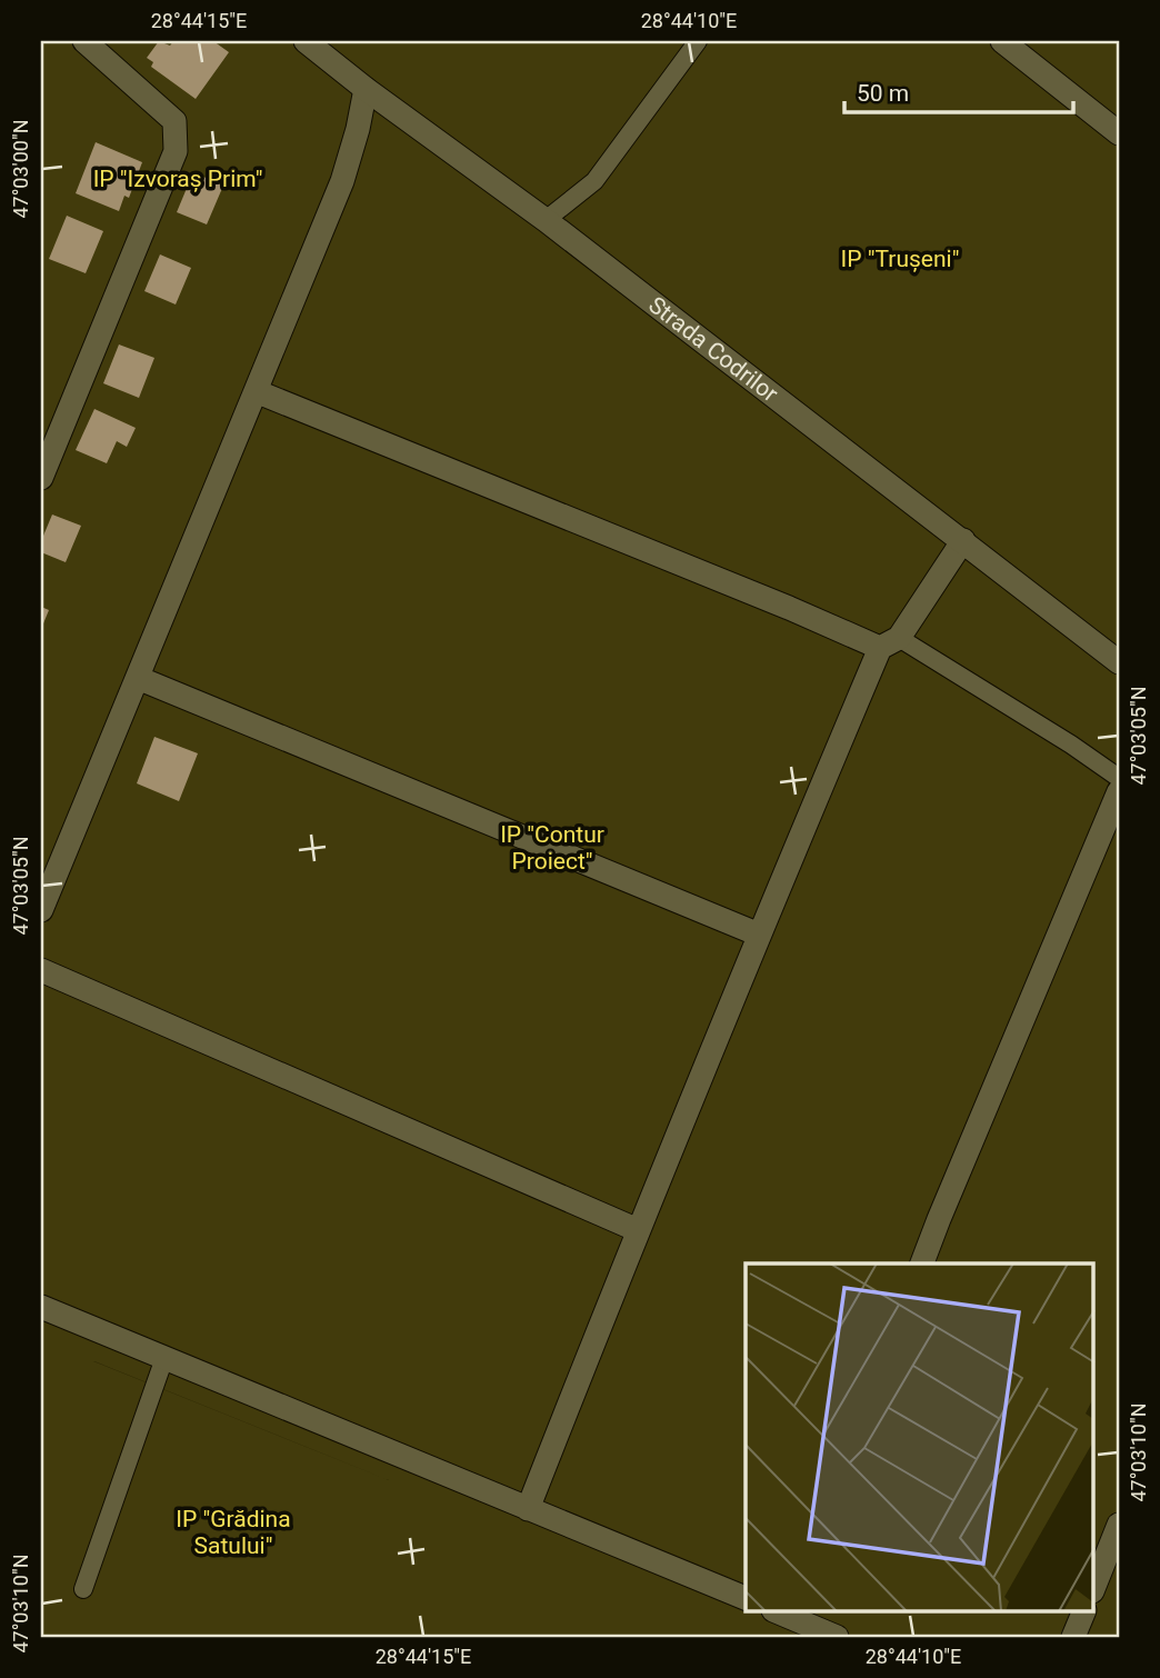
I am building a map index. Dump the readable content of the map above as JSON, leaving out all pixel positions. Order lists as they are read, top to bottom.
{
  "streets": {
    "street": ["Strada Codrilor"]
  },
  "parks": [
    "IP \"Izvoraș Prim\"",
    "IP \"Trușeni\"",
    "IP \"Contur Proiect\"",
    "IP \"Grădina Satului\""
  ],
  "scale_bar": "50 m",
  "coordinates": [
    "28°44'15\"E",
    "28°44'10\"E",
    "47°03'00\"N",
    "47°03'05\"N",
    "47°03'10\"N"
  ]
}
